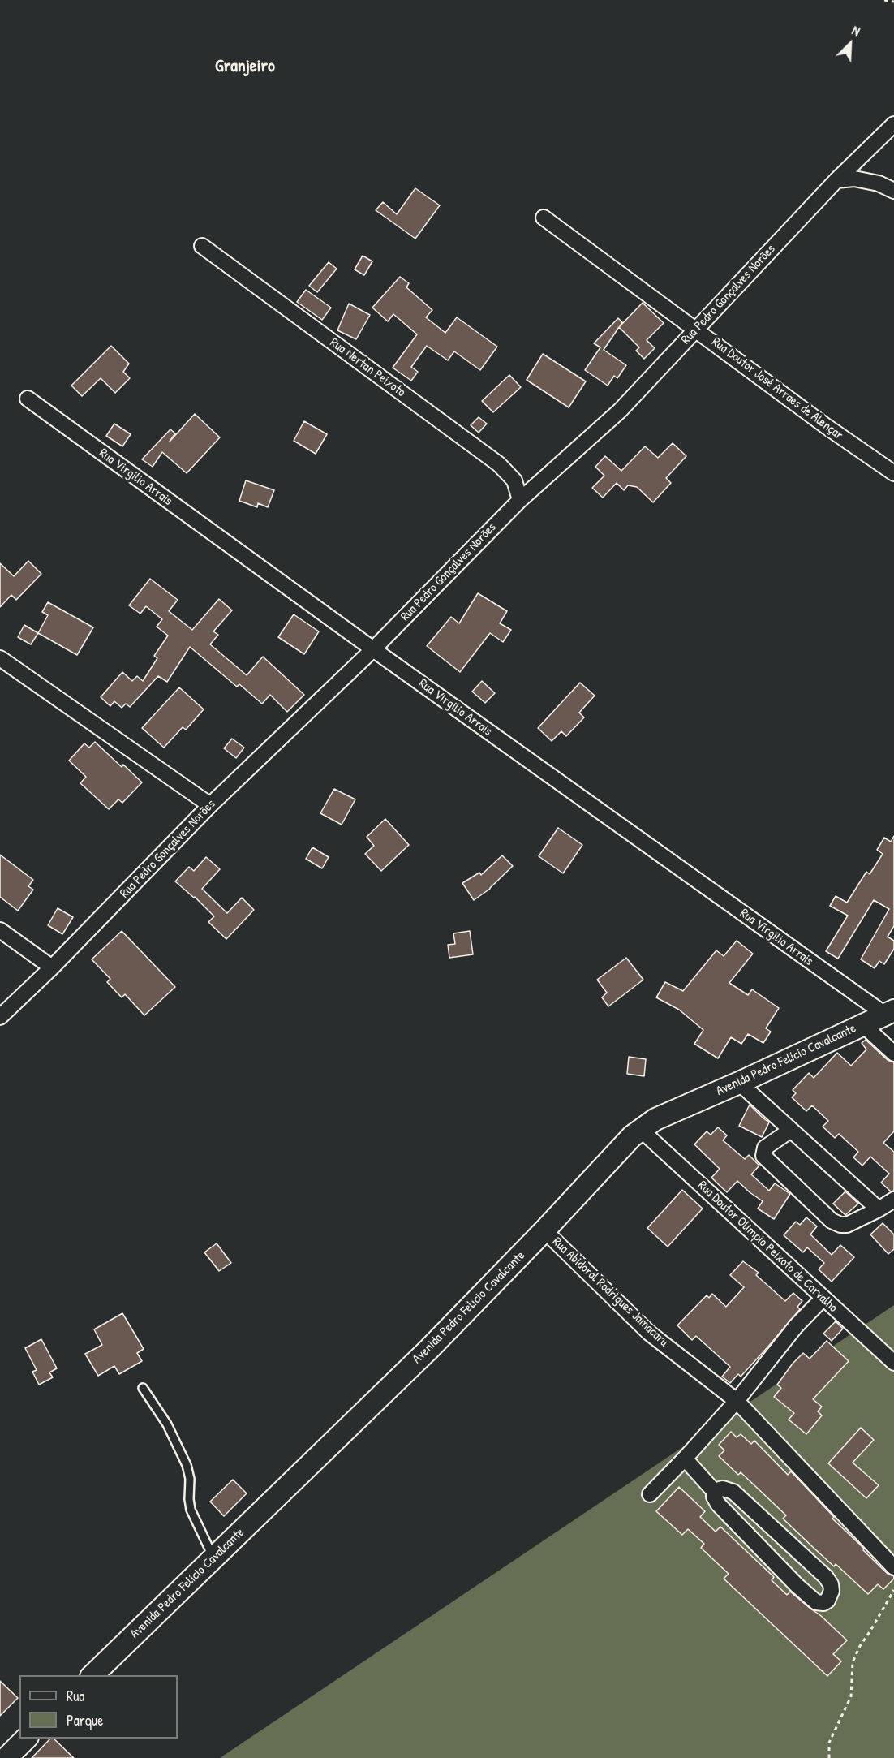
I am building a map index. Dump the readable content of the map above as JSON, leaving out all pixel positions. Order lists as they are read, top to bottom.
{
  "streets": {
    "street": [
      "Rua Pedro Gonçalves Norões",
      "Rua Nertan Peixoto",
      "Rua Doutor José Arraes de Alençar",
      "Rua Virgilio Arrais",
      "Avenida Pedro Felício Cavalcante",
      "Rua Doutor Olimpio Peixoto de Carvalho",
      "Rua Abidoral Rodrigues Jamacaru"
    ]
  },
  "crossings": [
    ["Rua Pedro Gonçalves Norões", "Rua Nertan Peixoto"],
    ["Rua Pedro Gonçalves Norões", "Rua Doutor José Arraes de Alençar"],
    ["Rua Pedro Gonçalves Norões", "Rua Virgilio Arrais"],
    ["Rua Virgilio Arrais", "Avenida Pedro Felício Cavalcante"],
    ["Avenida Pedro Felício Cavalcante", "Rua Doutor Olimpio Peixoto de Carvalho"],
    ["Avenida Pedro Felício Cavalcante", "Rua Abidoral Rodrigues Jamacaru"]
  ],
  "districts": ["Granjeiro"],
  "legend": ["Rua", "Parque"],
  "north": "top right"
}
